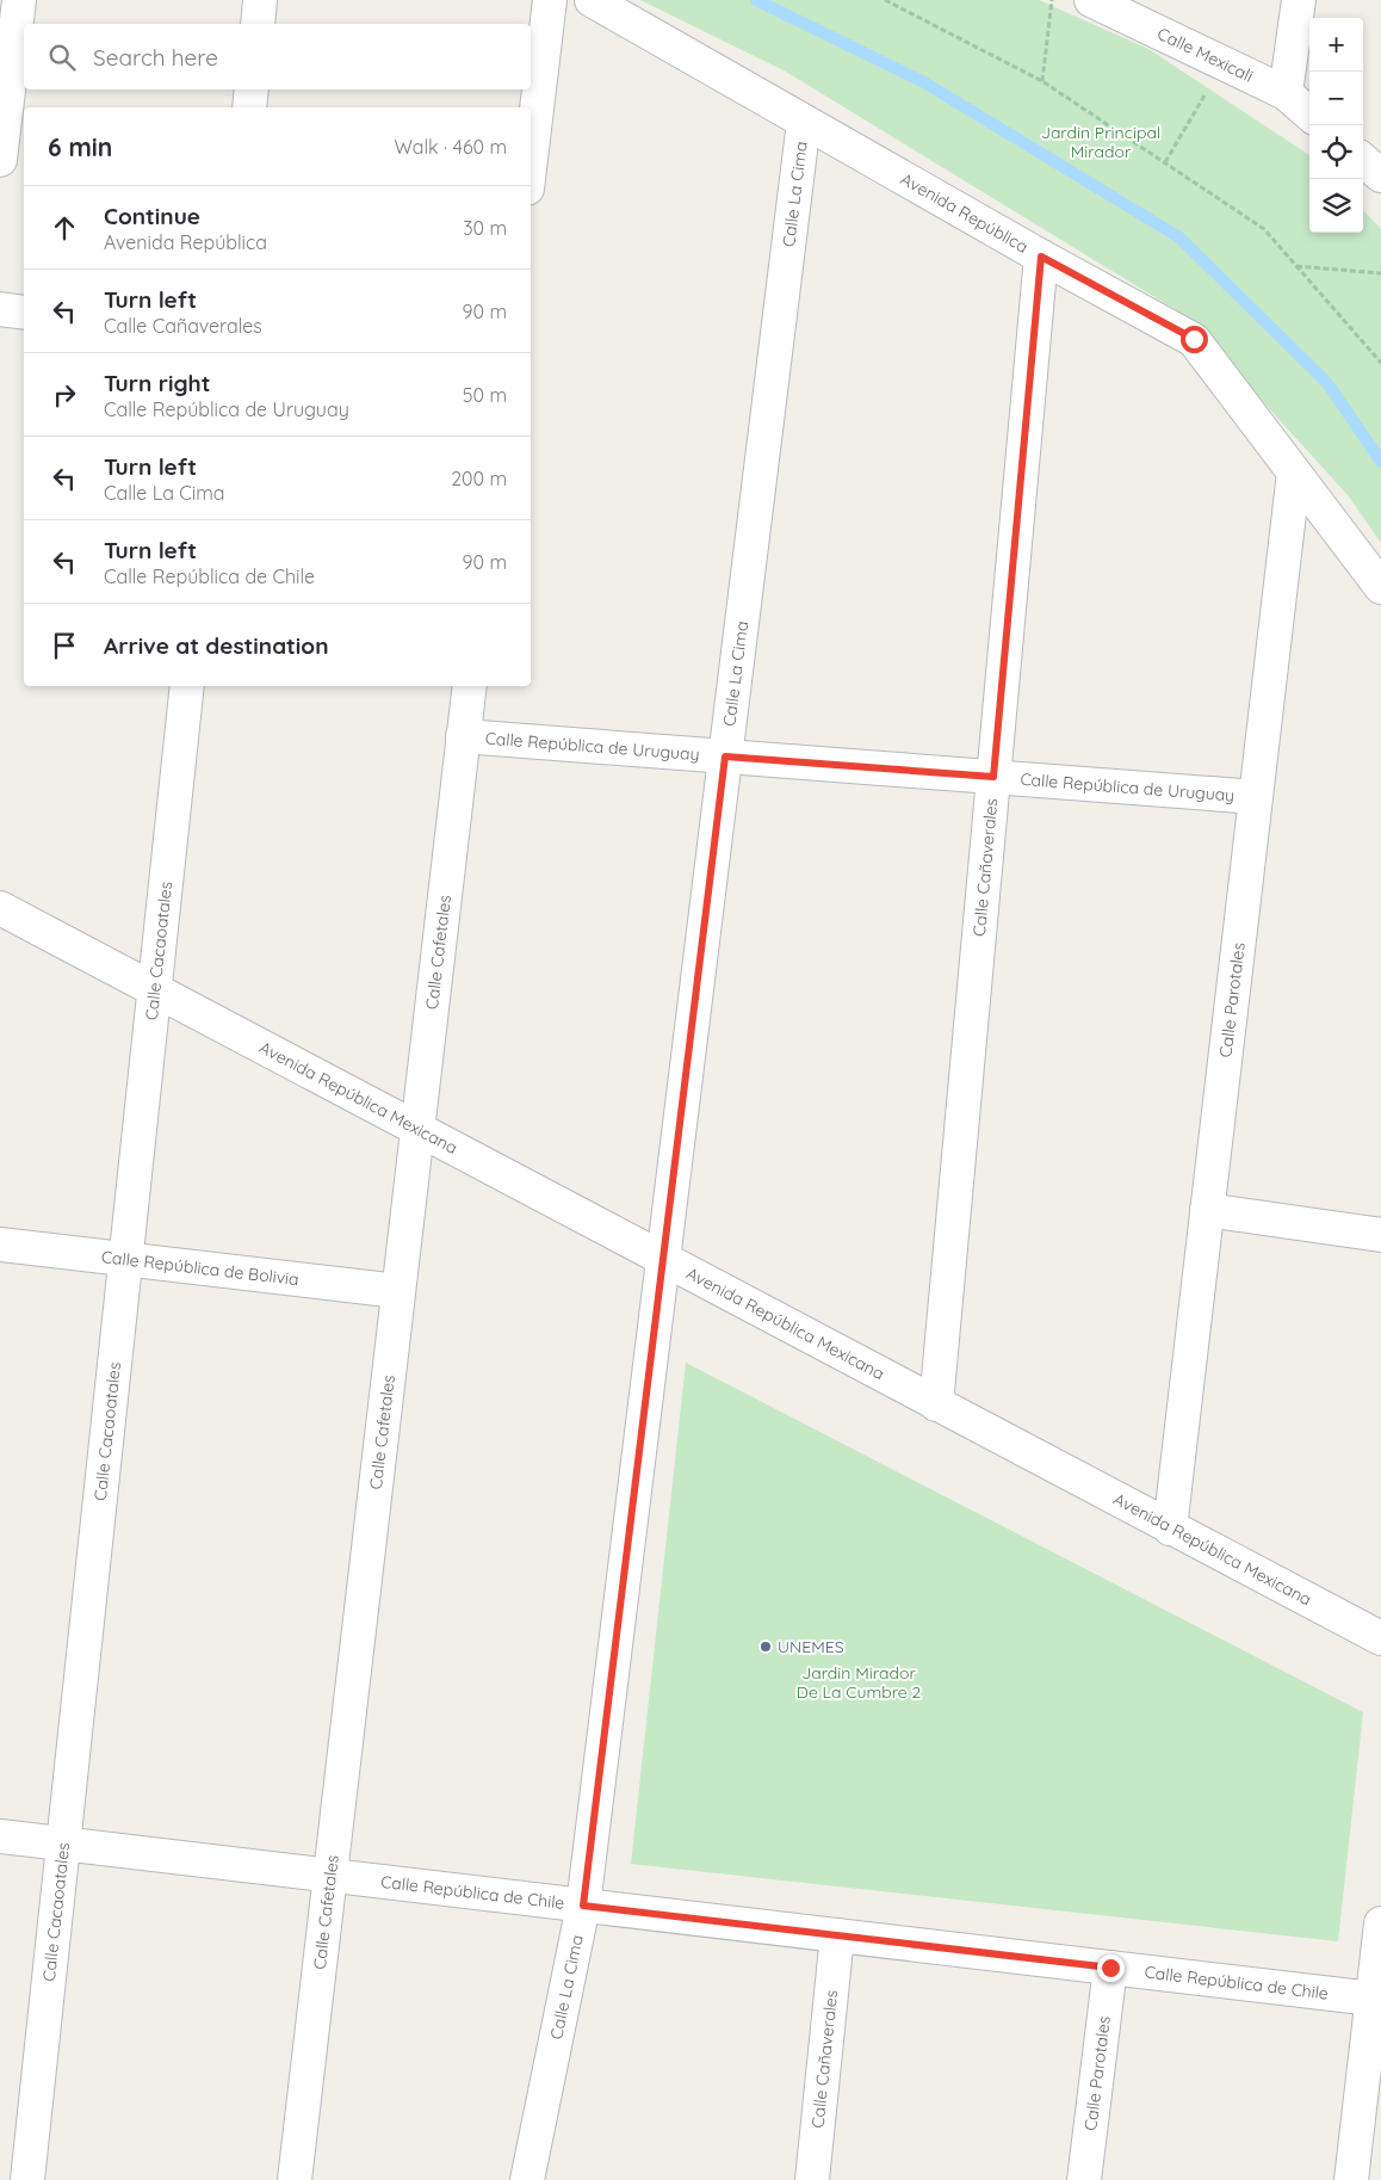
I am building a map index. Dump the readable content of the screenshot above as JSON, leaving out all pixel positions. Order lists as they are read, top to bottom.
{
  "streets": {
    "street": [
      "Calle Mexicali",
      "Calle La Cima",
      "Avenida República",
      "Calle República de Uruguay",
      "Calle Cañaverales",
      "Calle Cacaoatales",
      "Calle Cafetales",
      "Calle Parotales",
      "Avenida República Mexicana",
      "Calle República de Bolivia",
      "Calle República de Chile"
    ]
  },
  "crossings": [
    ["Calle La Cima", "Avenida República"],
    ["Calle La Cima", "Calle República de Uruguay"],
    ["Calle La Cima", "Avenida República Mexicana"],
    ["Calle La Cima", "Calle República de Chile"],
    ["Avenida República", "Calle Cañaverales"],
    ["Avenida República", "Calle Parotales"],
    ["Calle República de Uruguay", "Calle Cañaverales"],
    ["Calle República de Uruguay", "Calle Cafetales"],
    ["Calle República de Uruguay", "Calle Parotales"],
    ["Calle Cañaverales", "Avenida República Mexicana"],
    ["Calle Cañaverales", "Calle República de Chile"],
    ["Calle Cacaoatales", "Avenida República Mexicana"],
    ["Calle Cacaoatales", "Calle República de Bolivia"],
    ["Calle Cacaoatales", "Calle República de Chile"],
    ["Calle Cafetales", "Avenida República Mexicana"],
    ["Calle Cafetales", "Calle República de Bolivia"],
    ["Calle Cafetales", "Calle República de Chile"],
    ["Calle Parotales", "Avenida República Mexicana"],
    ["Calle Parotales", "Calle República de Chile"]
  ],
  "parks": ["Jardin Principal Mirador", "Jardin Mirador De La Cumbre 2"],
  "places": ["UNEMES"],
  "page": {
    "map_buttons": ["+", "−"],
    "search": "Search here",
    "heading": ["6 min", "Walk · 460 m"],
    "list": [
      ["Continue", "Avenida República", "30 m"],
      ["Turn left", "Calle Cañaverales", "90 m"],
      ["Turn right", "Calle República de Uruguay", "50 m"],
      ["Turn left", "Calle La Cima", "200 m"],
      ["Turn left", "Calle República de Chile", "90 m"],
      "Arrive at destination"
    ]
  }
}
